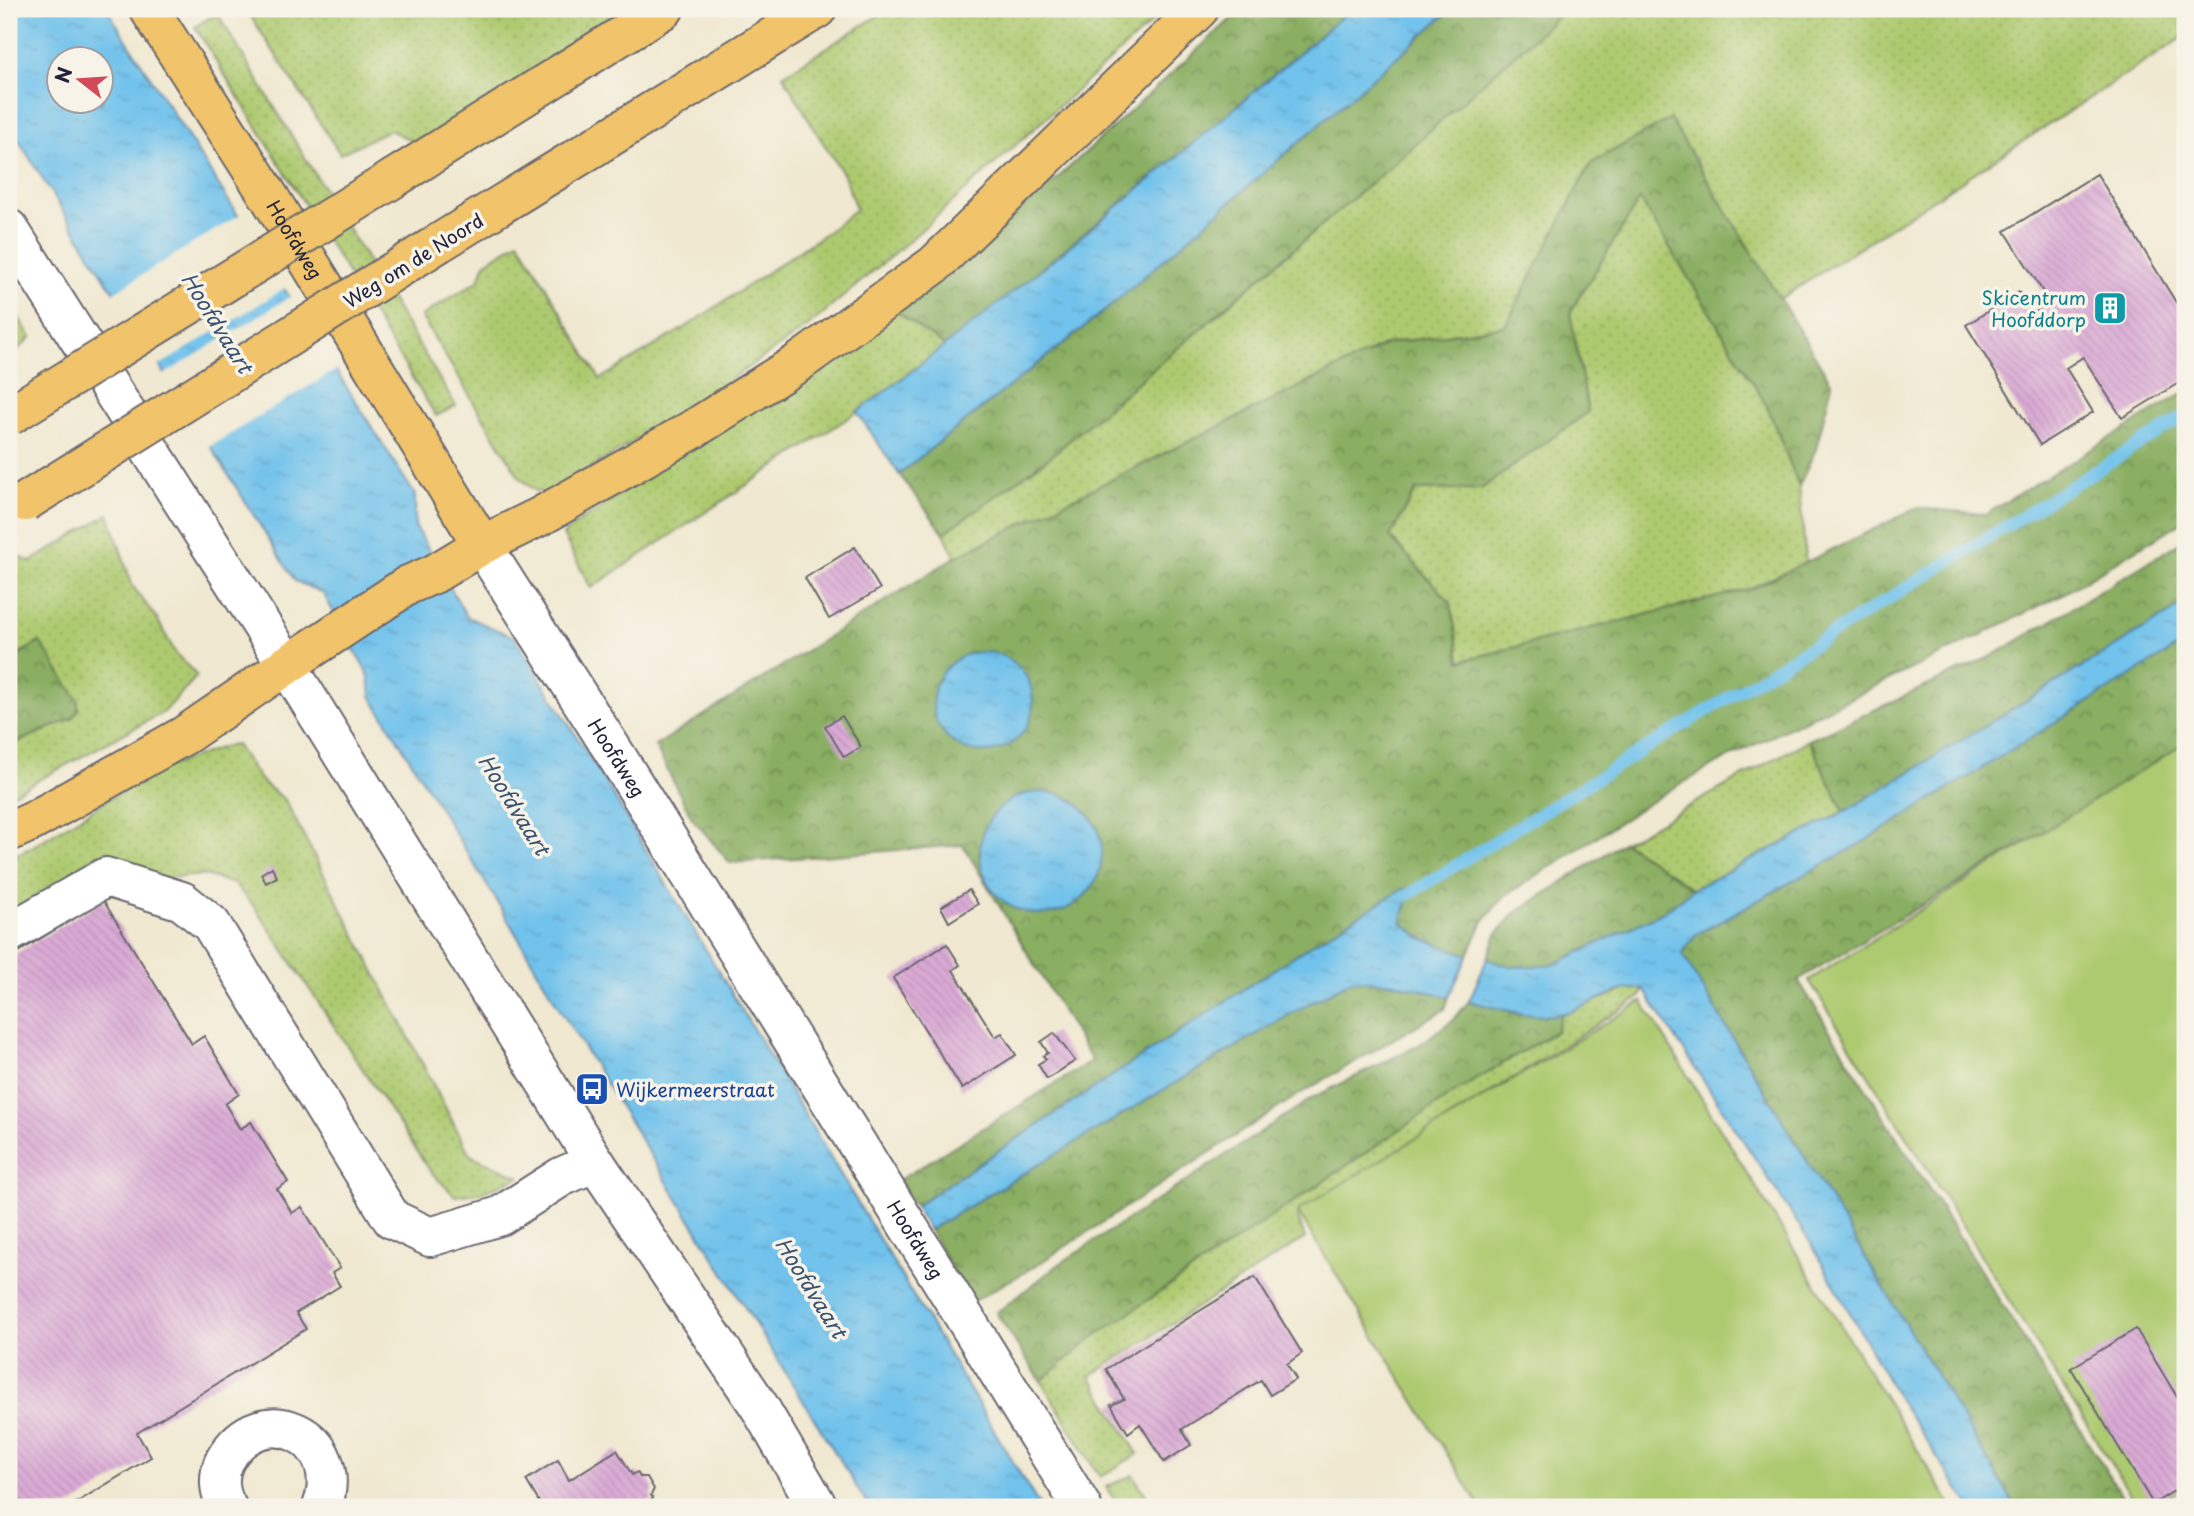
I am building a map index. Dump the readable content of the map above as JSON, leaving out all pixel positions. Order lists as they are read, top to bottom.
{
  "streets": {
    "main road": ["Hoofdweg", "Weg om de Noord"]
  },
  "water": ["Hoofdvaart"],
  "places": {
    "building": ["Skicentrum Hoofddorp"],
    "bus stop": ["Wijkermeerstraat"]
  },
  "north": "left"
}
